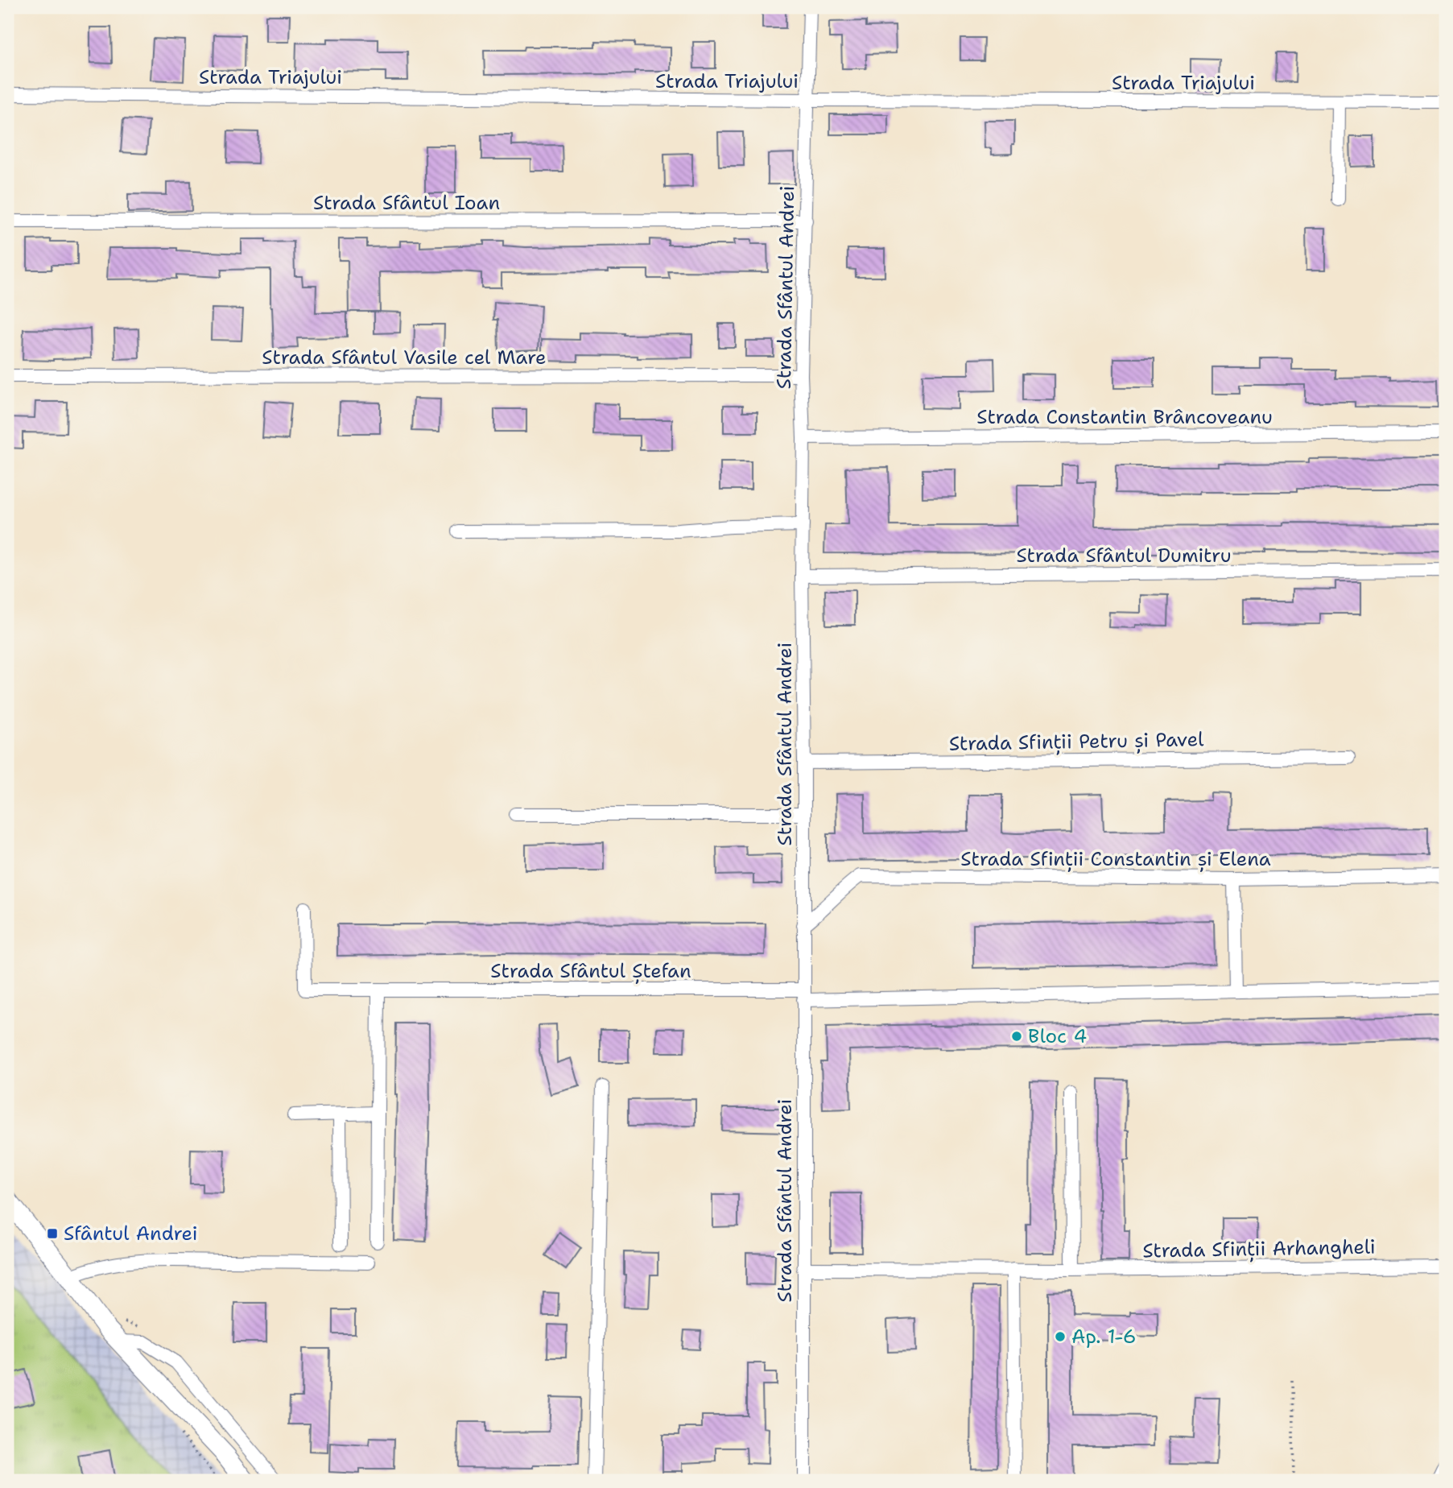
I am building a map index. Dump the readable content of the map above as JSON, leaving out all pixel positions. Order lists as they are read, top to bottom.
{
  "streets": {
    "street": [
      "Strada Triajului",
      "Strada Sfântul Ioan",
      "Strada Sfântul Andrei",
      "Strada Sfântul Vasile cel Mare",
      "Strada Constantin Brâncoveanu",
      "Strada Sfântul Dumitru",
      "Strada Sfinții Petru și Pavel",
      "Strada Sfinții Constantin și Elena",
      "Strada Sfântul Ștefan",
      "Strada Sfinții Arhangheli"
    ]
  },
  "crossings": [
    ["Strada Triajului", "Strada Sfântul Andrei"],
    ["Strada Sfântul Ioan", "Strada Sfântul Andrei"],
    ["Strada Sfântul Andrei", "Strada Sfântul Vasile cel Mare"],
    ["Strada Sfântul Andrei", "Strada Constantin Brâncoveanu"],
    ["Strada Sfântul Andrei", "Strada Sfântul Dumitru"],
    ["Strada Sfântul Andrei", "Strada Sfinții Petru și Pavel"],
    ["Strada Sfântul Andrei", "Strada Sfinții Constantin și Elena"],
    ["Strada Sfântul Andrei", "Strada Sfântul Ștefan"],
    ["Strada Sfântul Andrei", "Strada Sfinții Arhangheli"]
  ],
  "places": {
    "other": ["Bloc 4", "Ap. 1-6"],
    "transit": ["Sfântul Andrei"]
  }
}
